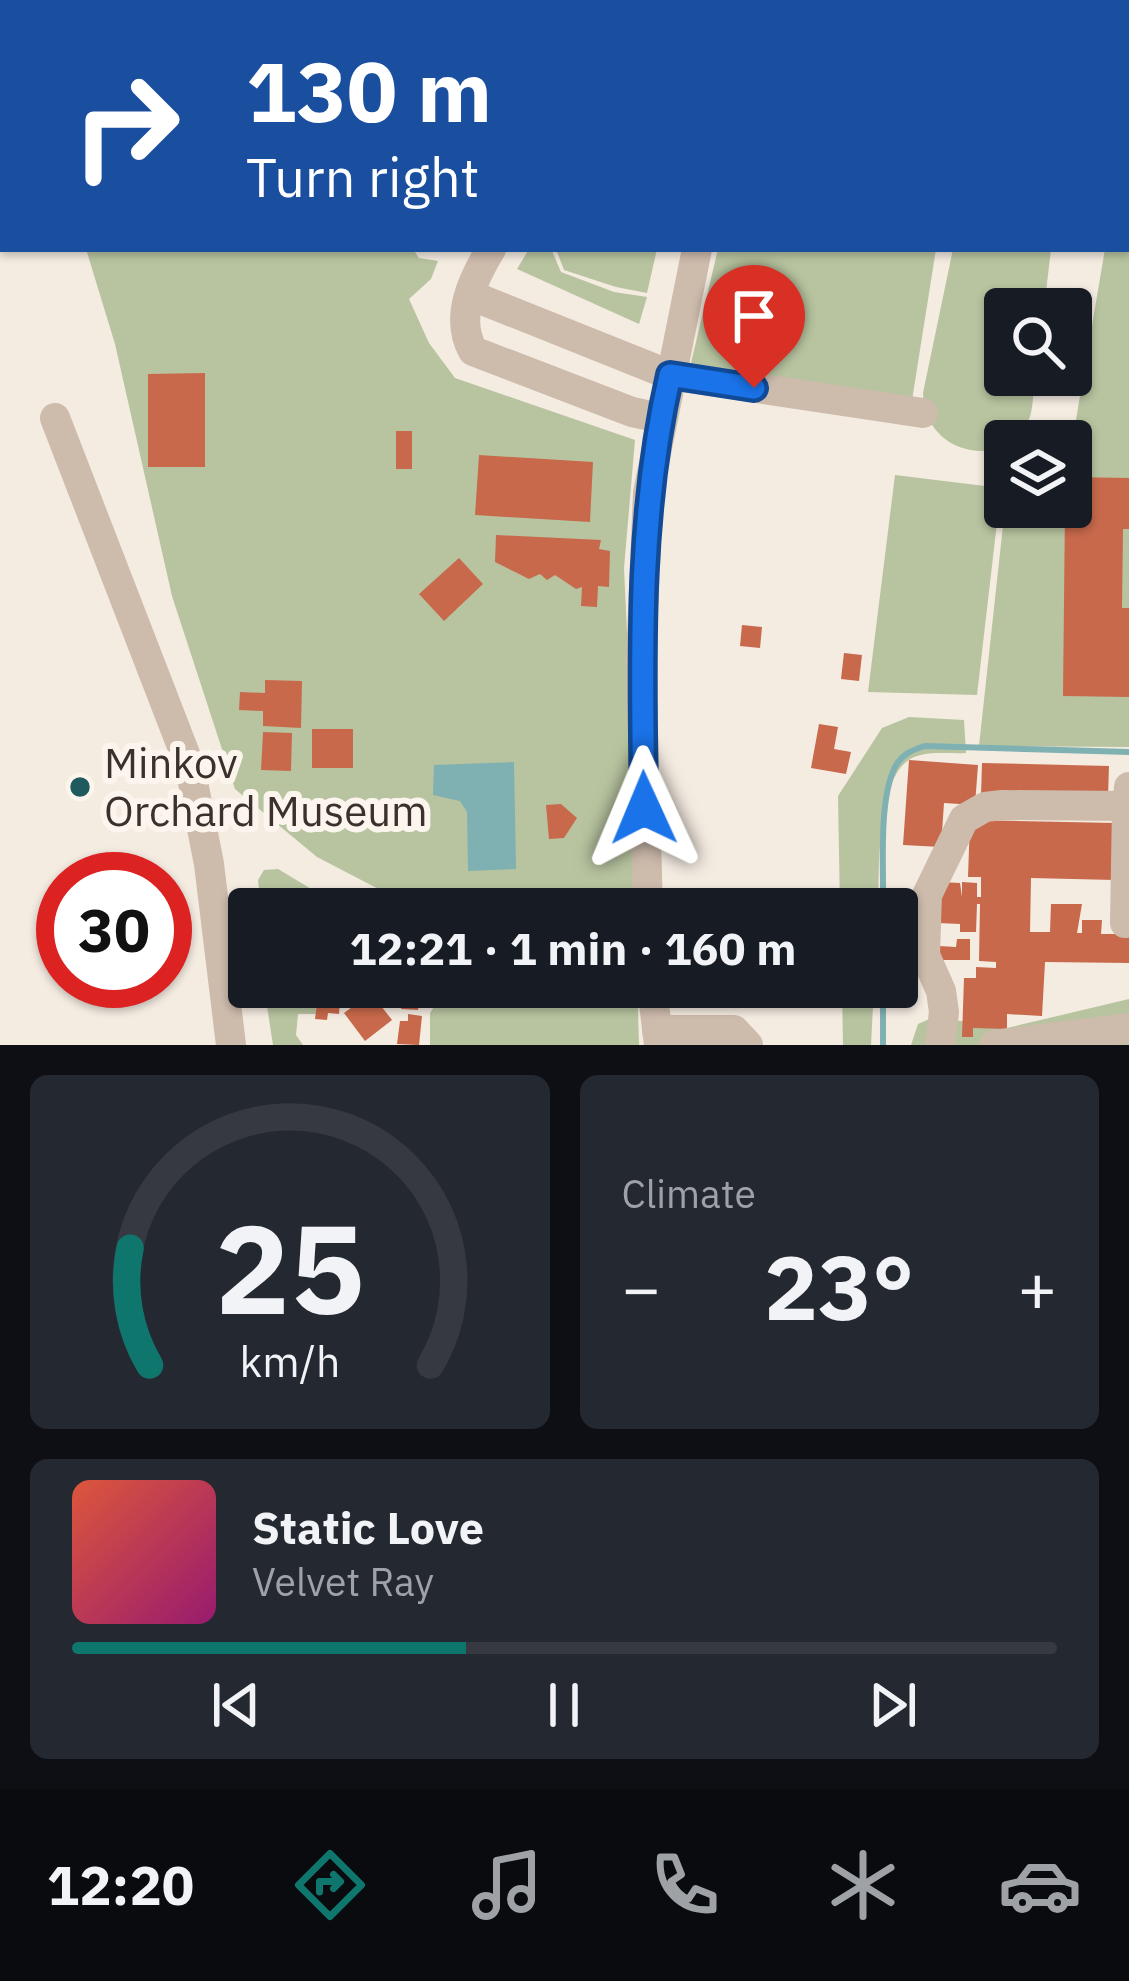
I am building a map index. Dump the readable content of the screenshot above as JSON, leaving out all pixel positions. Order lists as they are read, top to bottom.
{
  "places": ["Minkov Orchard Museum"],
  "page": {
    "turn": ["130 m", "Turn right"],
    "limit": "30",
    "trip": "12:21 · 1 min · 160 m",
    "tile": "Climate",
    "heat": ["−", "23°", "+"],
    "song": ["Static Love", "Velvet Ray"],
    "tabs": "12:20",
    "gauge": ["25", "km/h"]
  }
}
